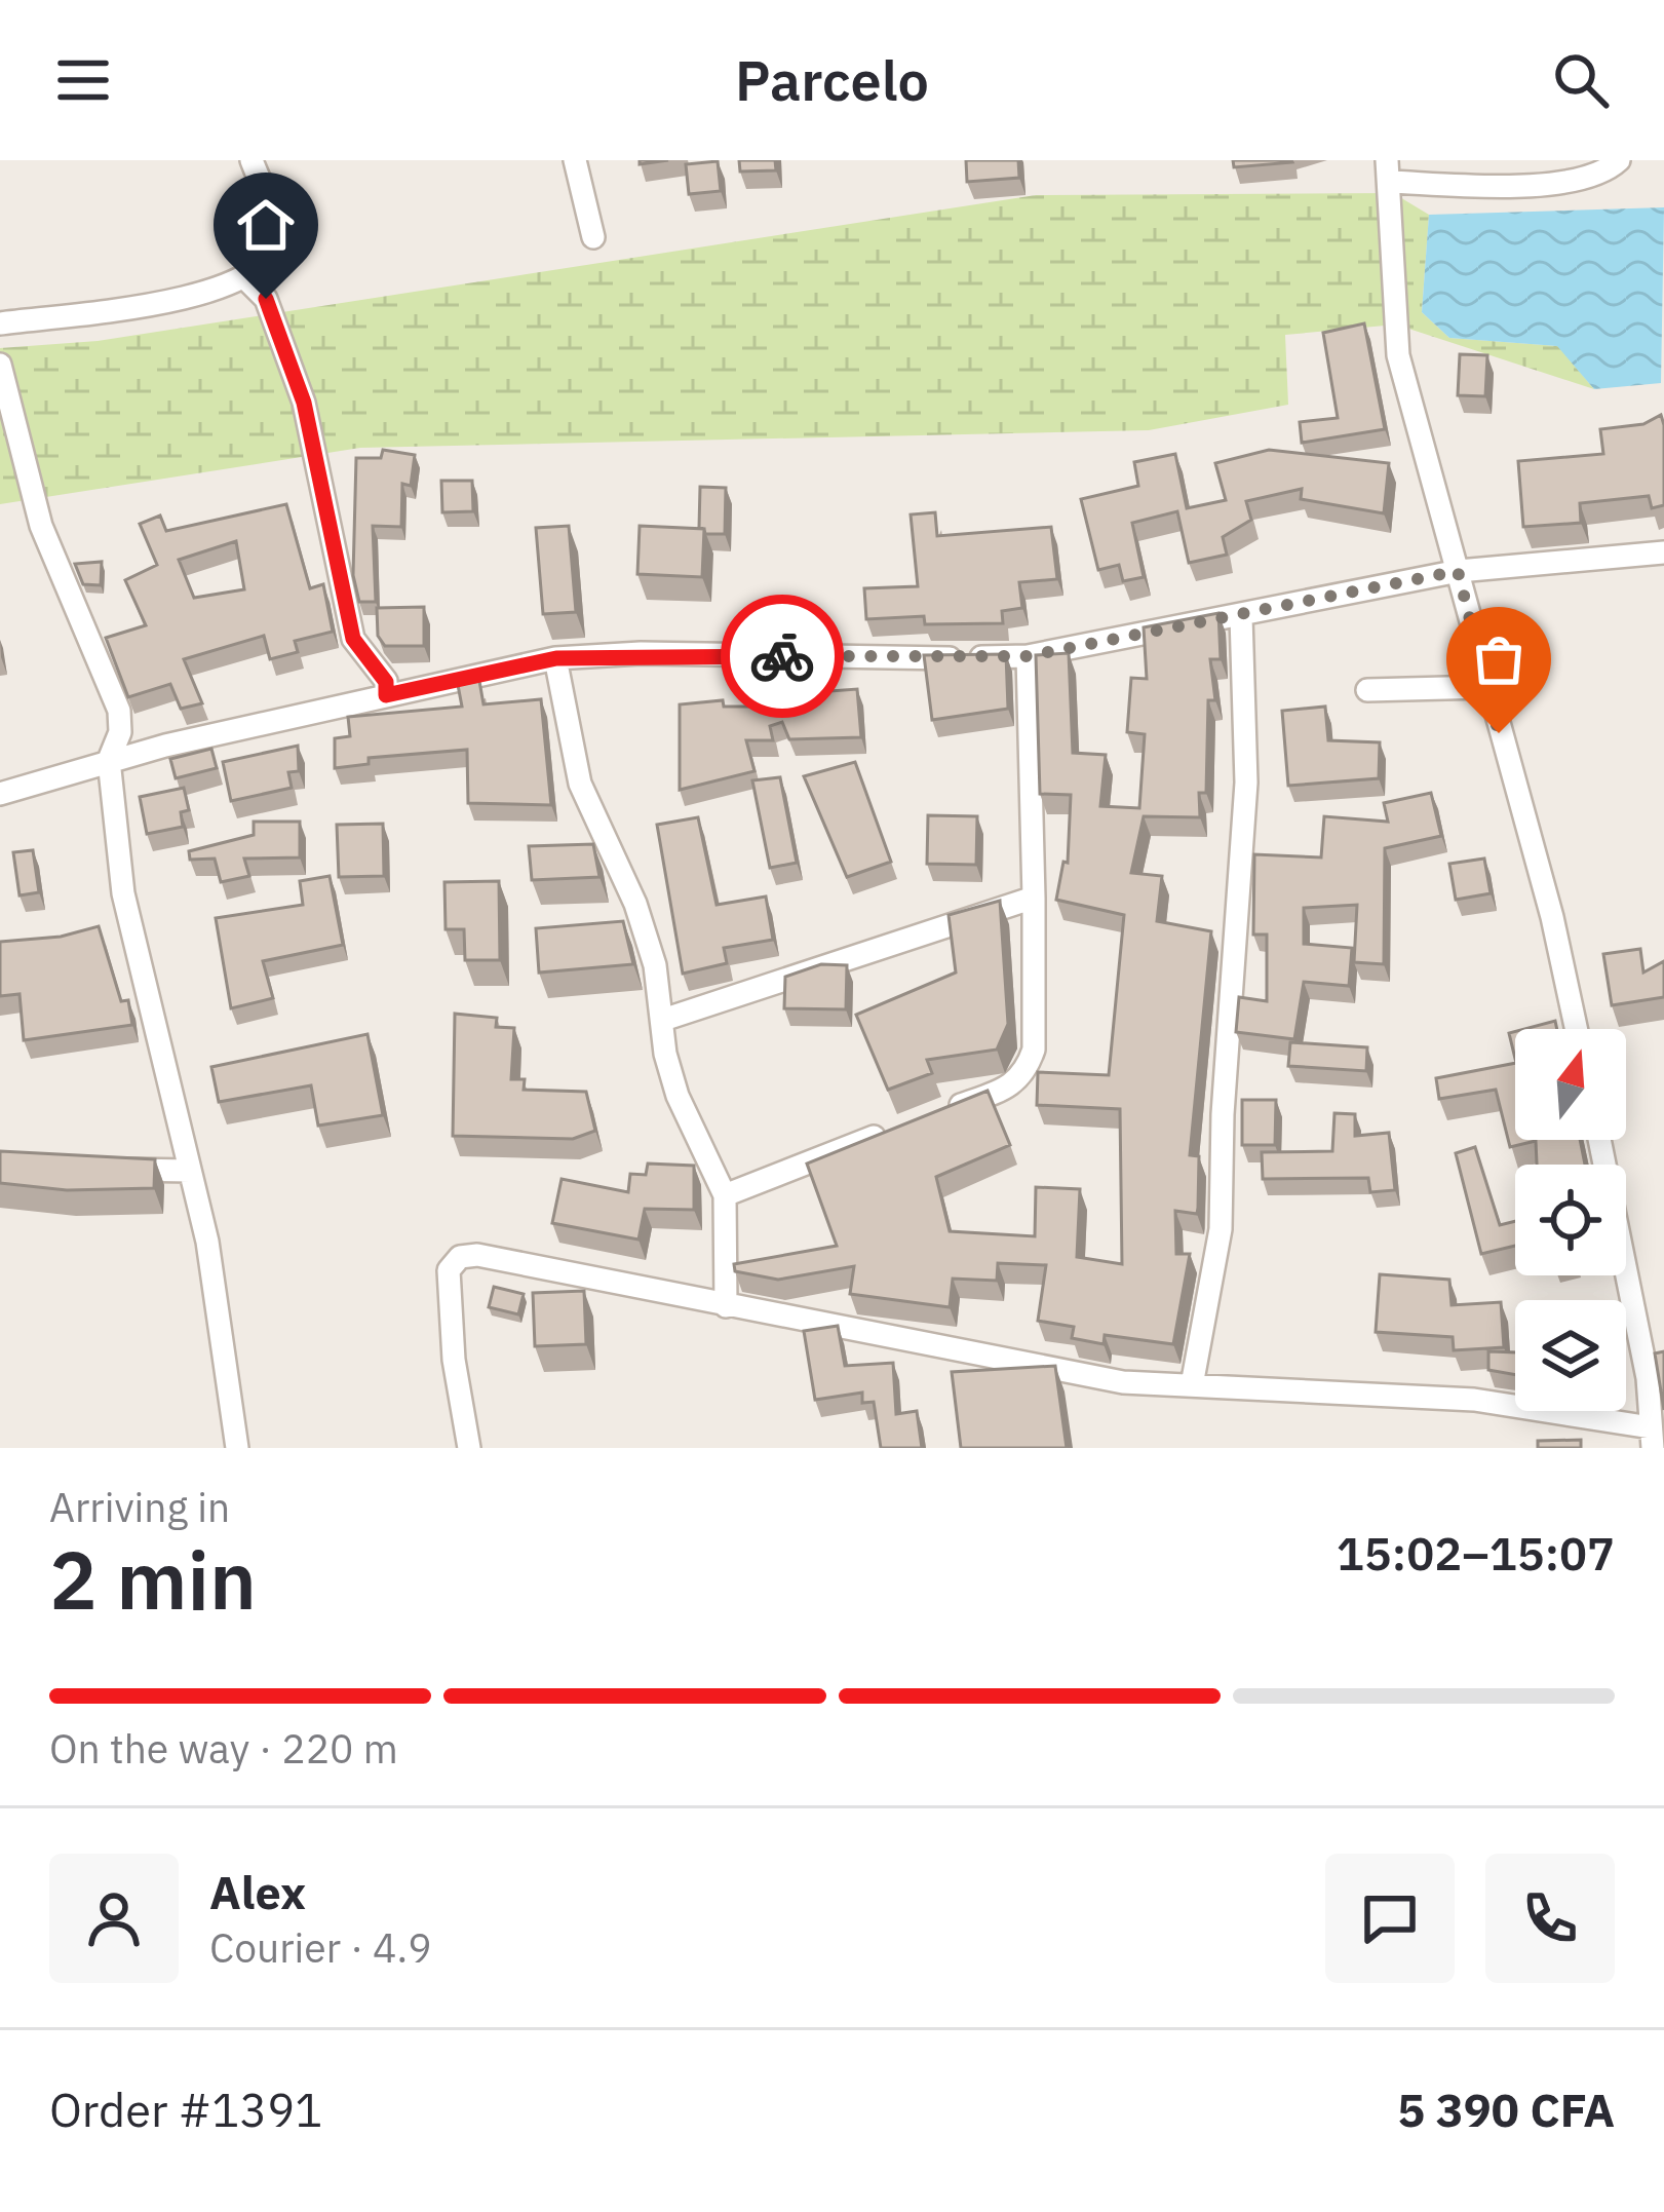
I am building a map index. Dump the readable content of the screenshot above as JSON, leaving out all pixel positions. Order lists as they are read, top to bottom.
{
  "north": "top",
  "page": {
    "header": "Parcelo",
    "heading": ["2 min", "Arriving in", "15:02–15:07"],
    "panel": [
      "Alex",
      "Courier · 4.9",
      "Order #1391",
      "5 390 CFA"
    ],
    "bar": "On the way · 220 m"
  }
}
